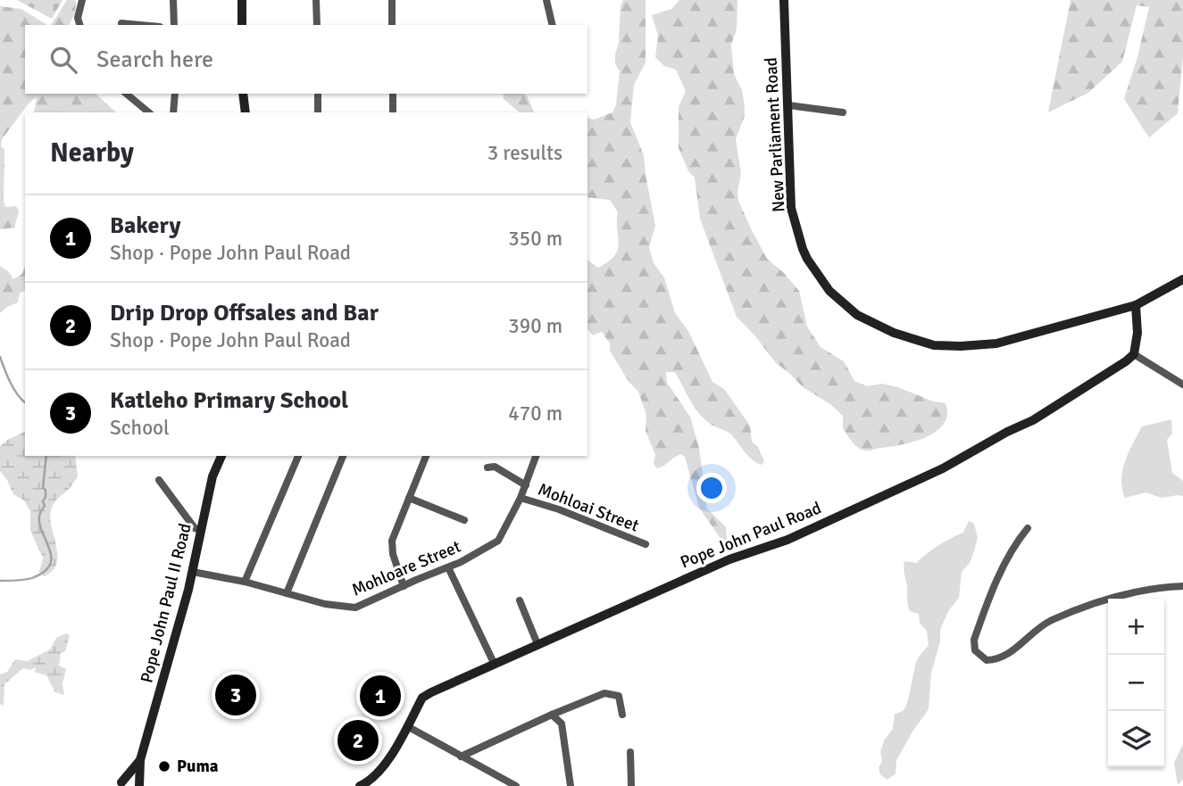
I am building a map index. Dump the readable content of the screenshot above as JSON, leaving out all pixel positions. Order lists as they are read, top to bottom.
{
  "streets": {
    "main road": ["New Parliament Road", "Pope John Paul Road", "Pope John Paul II Road"],
    "street": ["Mohloai Street", "Mohloare Street"]
  },
  "crossings": [
    ["Mohloai Street", "Mohloare Street"],
    ["Mohloare Street", "Pope John Paul II Road"]
  ],
  "places": ["Puma"],
  "page": {
    "search": "Search here",
    "heading": ["Nearby", "3 results"],
    "list": [
      {
        "mark": "1",
        "name": "Bakery",
        "note": "Shop · Pope John Paul Road",
        "value": "350 m"
      },
      {
        "mark": "2",
        "name": "Drip Drop Offsales and Bar",
        "note": "Shop · Pope John Paul Road",
        "value": "390 m"
      },
      {
        "mark": "3",
        "name": "Katleho Primary School",
        "note": "School",
        "value": "470 m"
      }
    ],
    "map_buttons": ["+", "−"],
    "pins": ["3", "1", "2"]
  }
}
